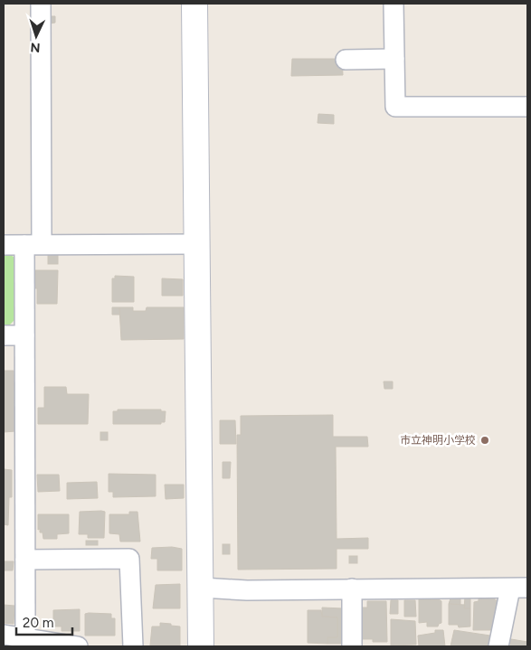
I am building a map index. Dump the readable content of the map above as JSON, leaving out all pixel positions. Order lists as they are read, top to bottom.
{
  "places": ["市立神明小学校"],
  "scale_bar": "20 m",
  "north": "bottom"
}
